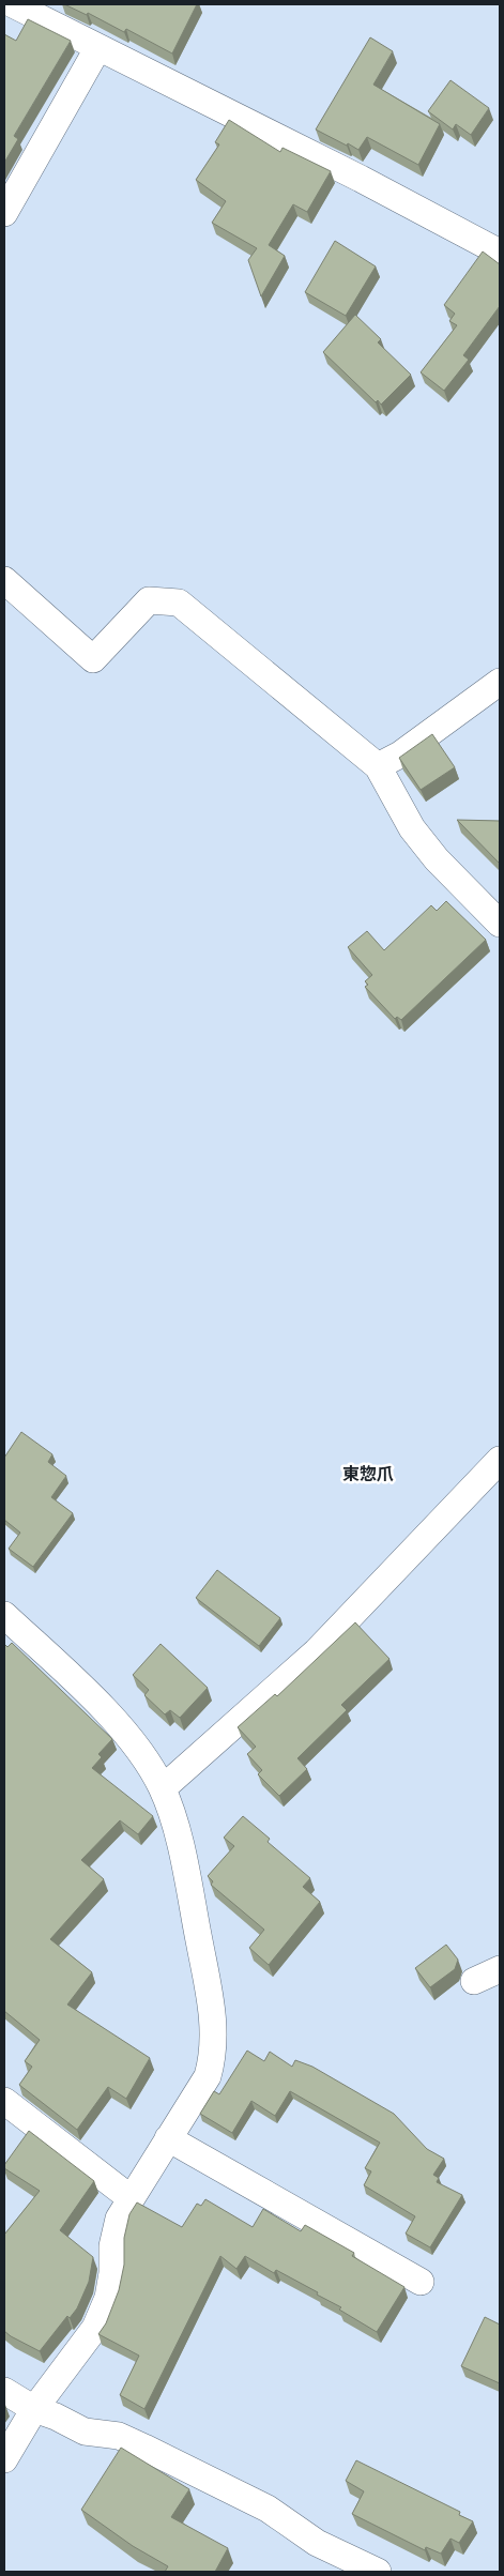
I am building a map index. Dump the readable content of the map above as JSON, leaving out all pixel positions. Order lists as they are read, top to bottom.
{
  "districts": ["東惣爪"]
}
